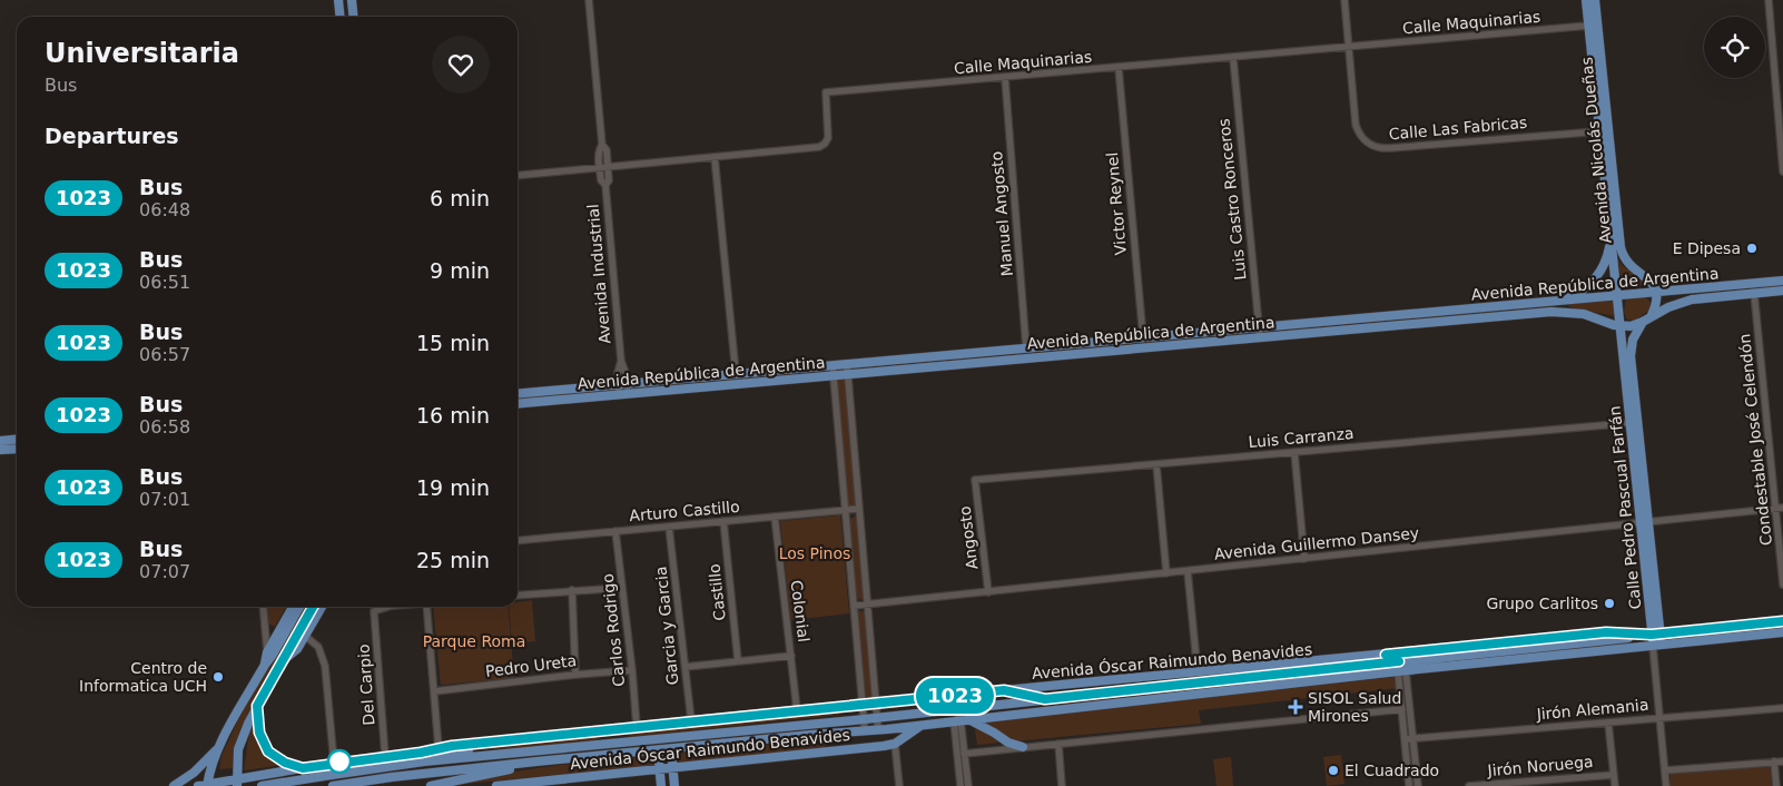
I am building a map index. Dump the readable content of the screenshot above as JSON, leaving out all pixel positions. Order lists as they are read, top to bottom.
{
  "streets": {
    "main road": [
      "Avenida Nicolás Dueñas",
      "Avenida República de Argentina",
      "Calle Pedro Pascual Farfán",
      "Avenida Óscar Raimundo Benavides"
    ],
    "street": [
      "Calle Maquinarias",
      "Calle Las Fabricas",
      "Luis Castro Ronceros",
      "Victor Reynel",
      "Manuel Angosto",
      "Avenida Industrial",
      "Luis Carranza",
      "Condestable José Celendón",
      "Arturo Castillo",
      "Angosto",
      "Avenida Guillermo Dansey",
      "Castillo",
      "Colonial",
      "Garcia y Garcia",
      "Carlos Rodrigo",
      "Pedro Ureta",
      "Del Carpio",
      "Jirón Alemania",
      "Jirón Noruega"
    ]
  },
  "crossings": [
    ["Calle Maquinarias", "Calle Las Fabricas"],
    ["Calle Maquinarias", "Avenida Nicolás Dueñas"],
    ["Calle Maquinarias", "Luis Castro Ronceros"],
    ["Calle Maquinarias", "Victor Reynel"],
    ["Calle Maquinarias", "Manuel Angosto"],
    ["Calle Maquinarias", "Avenida Industrial"],
    ["Calle Las Fabricas", "Avenida Nicolás Dueñas"],
    ["Avenida Nicolás Dueñas", "Avenida República de Argentina"],
    ["Avenida Nicolás Dueñas", "Calle Pedro Pascual Farfán"],
    ["Luis Castro Ronceros", "Avenida República de Argentina"],
    ["Victor Reynel", "Avenida República de Argentina"],
    ["Manuel Angosto", "Avenida República de Argentina"],
    ["Avenida Industrial", "Avenida República de Argentina"],
    ["Avenida República de Argentina", "Condestable José Celendón"],
    ["Avenida República de Argentina", "Calle Pedro Pascual Farfán"],
    ["Luis Carranza", "Calle Pedro Pascual Farfán"],
    ["Luis Carranza", "Angosto"],
    ["Condestable José Celendón", "Avenida Guillermo Dansey"],
    ["Calle Pedro Pascual Farfán", "Avenida Guillermo Dansey"],
    ["Calle Pedro Pascual Farfán", "Avenida Óscar Raimundo Benavides"],
    ["Calle Pedro Pascual Farfán", "Jirón Alemania"],
    ["Arturo Castillo", "Castillo"],
    ["Arturo Castillo", "Colonial"],
    ["Arturo Castillo", "Garcia y Garcia"],
    ["Arturo Castillo", "Carlos Rodrigo"],
    ["Angosto", "Avenida Guillermo Dansey"],
    ["Colonial", "Avenida Óscar Raimundo Benavides"],
    ["Garcia y Garcia", "Avenida Óscar Raimundo Benavides"],
    ["Carlos Rodrigo", "Avenida Óscar Raimundo Benavides"],
    ["Carlos Rodrigo", "Pedro Ureta"],
    ["Avenida Óscar Raimundo Benavides", "Del Carpio"]
  ],
  "parks": ["Los Pinos", "Parque Roma"],
  "places": {
    "other": [
      "E Dipesa",
      "Grupo Carlitos",
      "Centro de Informatica UCH",
      "El Cuadrado"
    ],
    "health": ["SISOL Salud Mirones"]
  },
  "lines": ["bus line 1023"],
  "page": {
    "on_map": "1023",
    "heading": [
      ["Universitaria", "Bus"],
      "Departures"
    ],
    "list": [
      {
        "mark": "1023",
        "name": "Bus",
        "note": "06:48",
        "value": "6 min"
      },
      {
        "mark": "1023",
        "name": "Bus",
        "note": "06:51",
        "value": "9 min"
      },
      {
        "mark": "1023",
        "name": "Bus",
        "note": "06:57",
        "value": "15 min"
      },
      {
        "mark": "1023",
        "name": "Bus",
        "note": "06:58",
        "value": "16 min"
      },
      {
        "mark": "1023",
        "name": "Bus",
        "note": "07:01",
        "value": "19 min"
      },
      {
        "mark": "1023",
        "name": "Bus",
        "note": "07:07",
        "value": "25 min"
      }
    ]
  }
}
